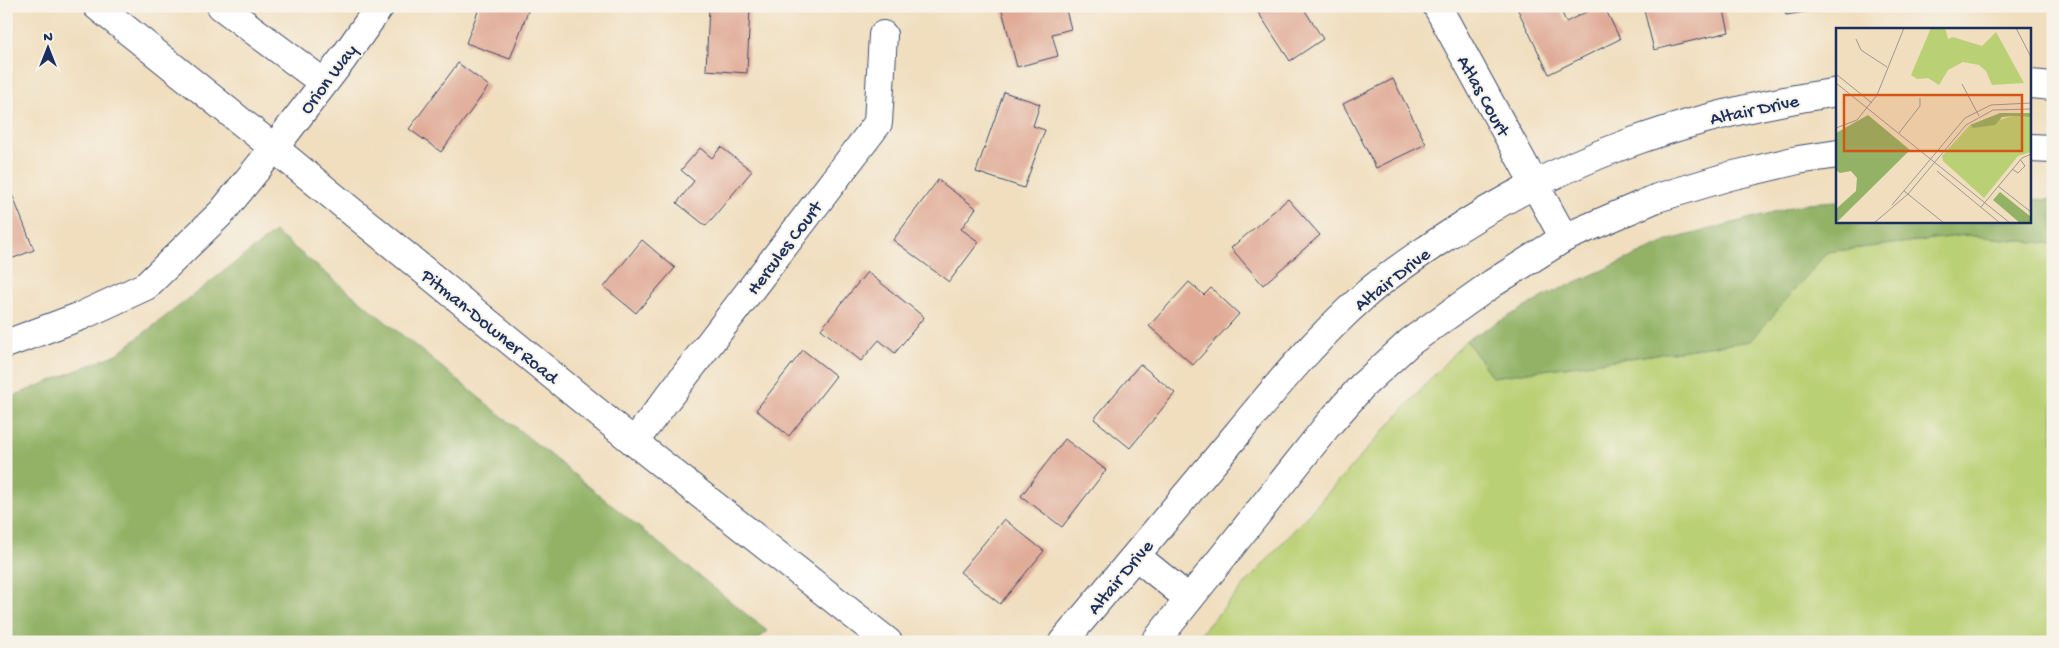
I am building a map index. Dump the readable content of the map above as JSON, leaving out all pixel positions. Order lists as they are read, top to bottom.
{
  "streets": {
    "street": [
      "Orion Way",
      "Atlas Court",
      "Altair Drive",
      "Hercules Court",
      "Pitman-Downer Road"
    ]
  },
  "crossings": [
    ["Orion Way", "Pitman-Downer Road"],
    ["Atlas Court", "Altair Drive"],
    ["Hercules Court", "Pitman-Downer Road"]
  ],
  "north": "top"
}
